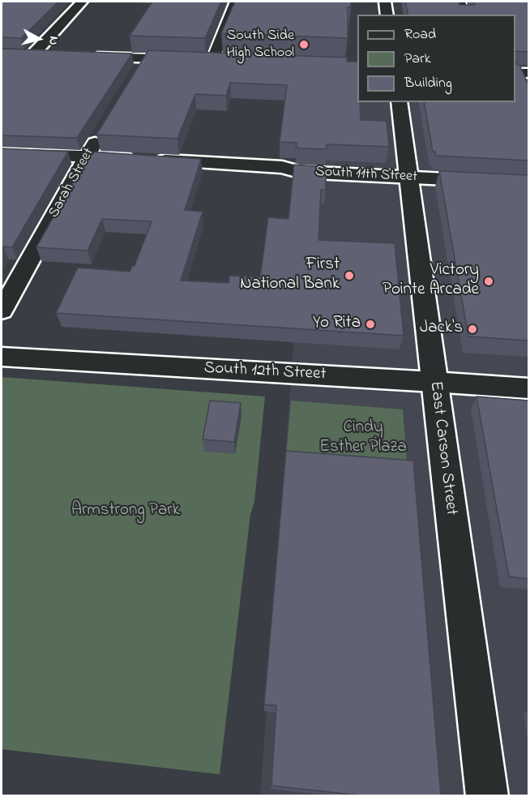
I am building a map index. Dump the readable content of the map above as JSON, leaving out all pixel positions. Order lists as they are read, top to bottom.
{
  "streets": {
    "street": [
      "South 11th Street",
      "Sarah Street",
      "South 12th Street",
      "East Carson Street"
    ]
  },
  "crossings": [
    ["South 11th Street", "Sarah Street"],
    ["South 11th Street", "East Carson Street"],
    ["South 12th Street", "East Carson Street"]
  ],
  "parks": ["Cindy Esther Plaza", "Armstrong Park"],
  "places": [
    "South Side High School",
    "First National Bank",
    "Victory Pointe Arcade",
    "Yo Rita",
    "Jack's"
  ],
  "legend": ["Road", "Park", "Building"],
  "north": "right"
}
